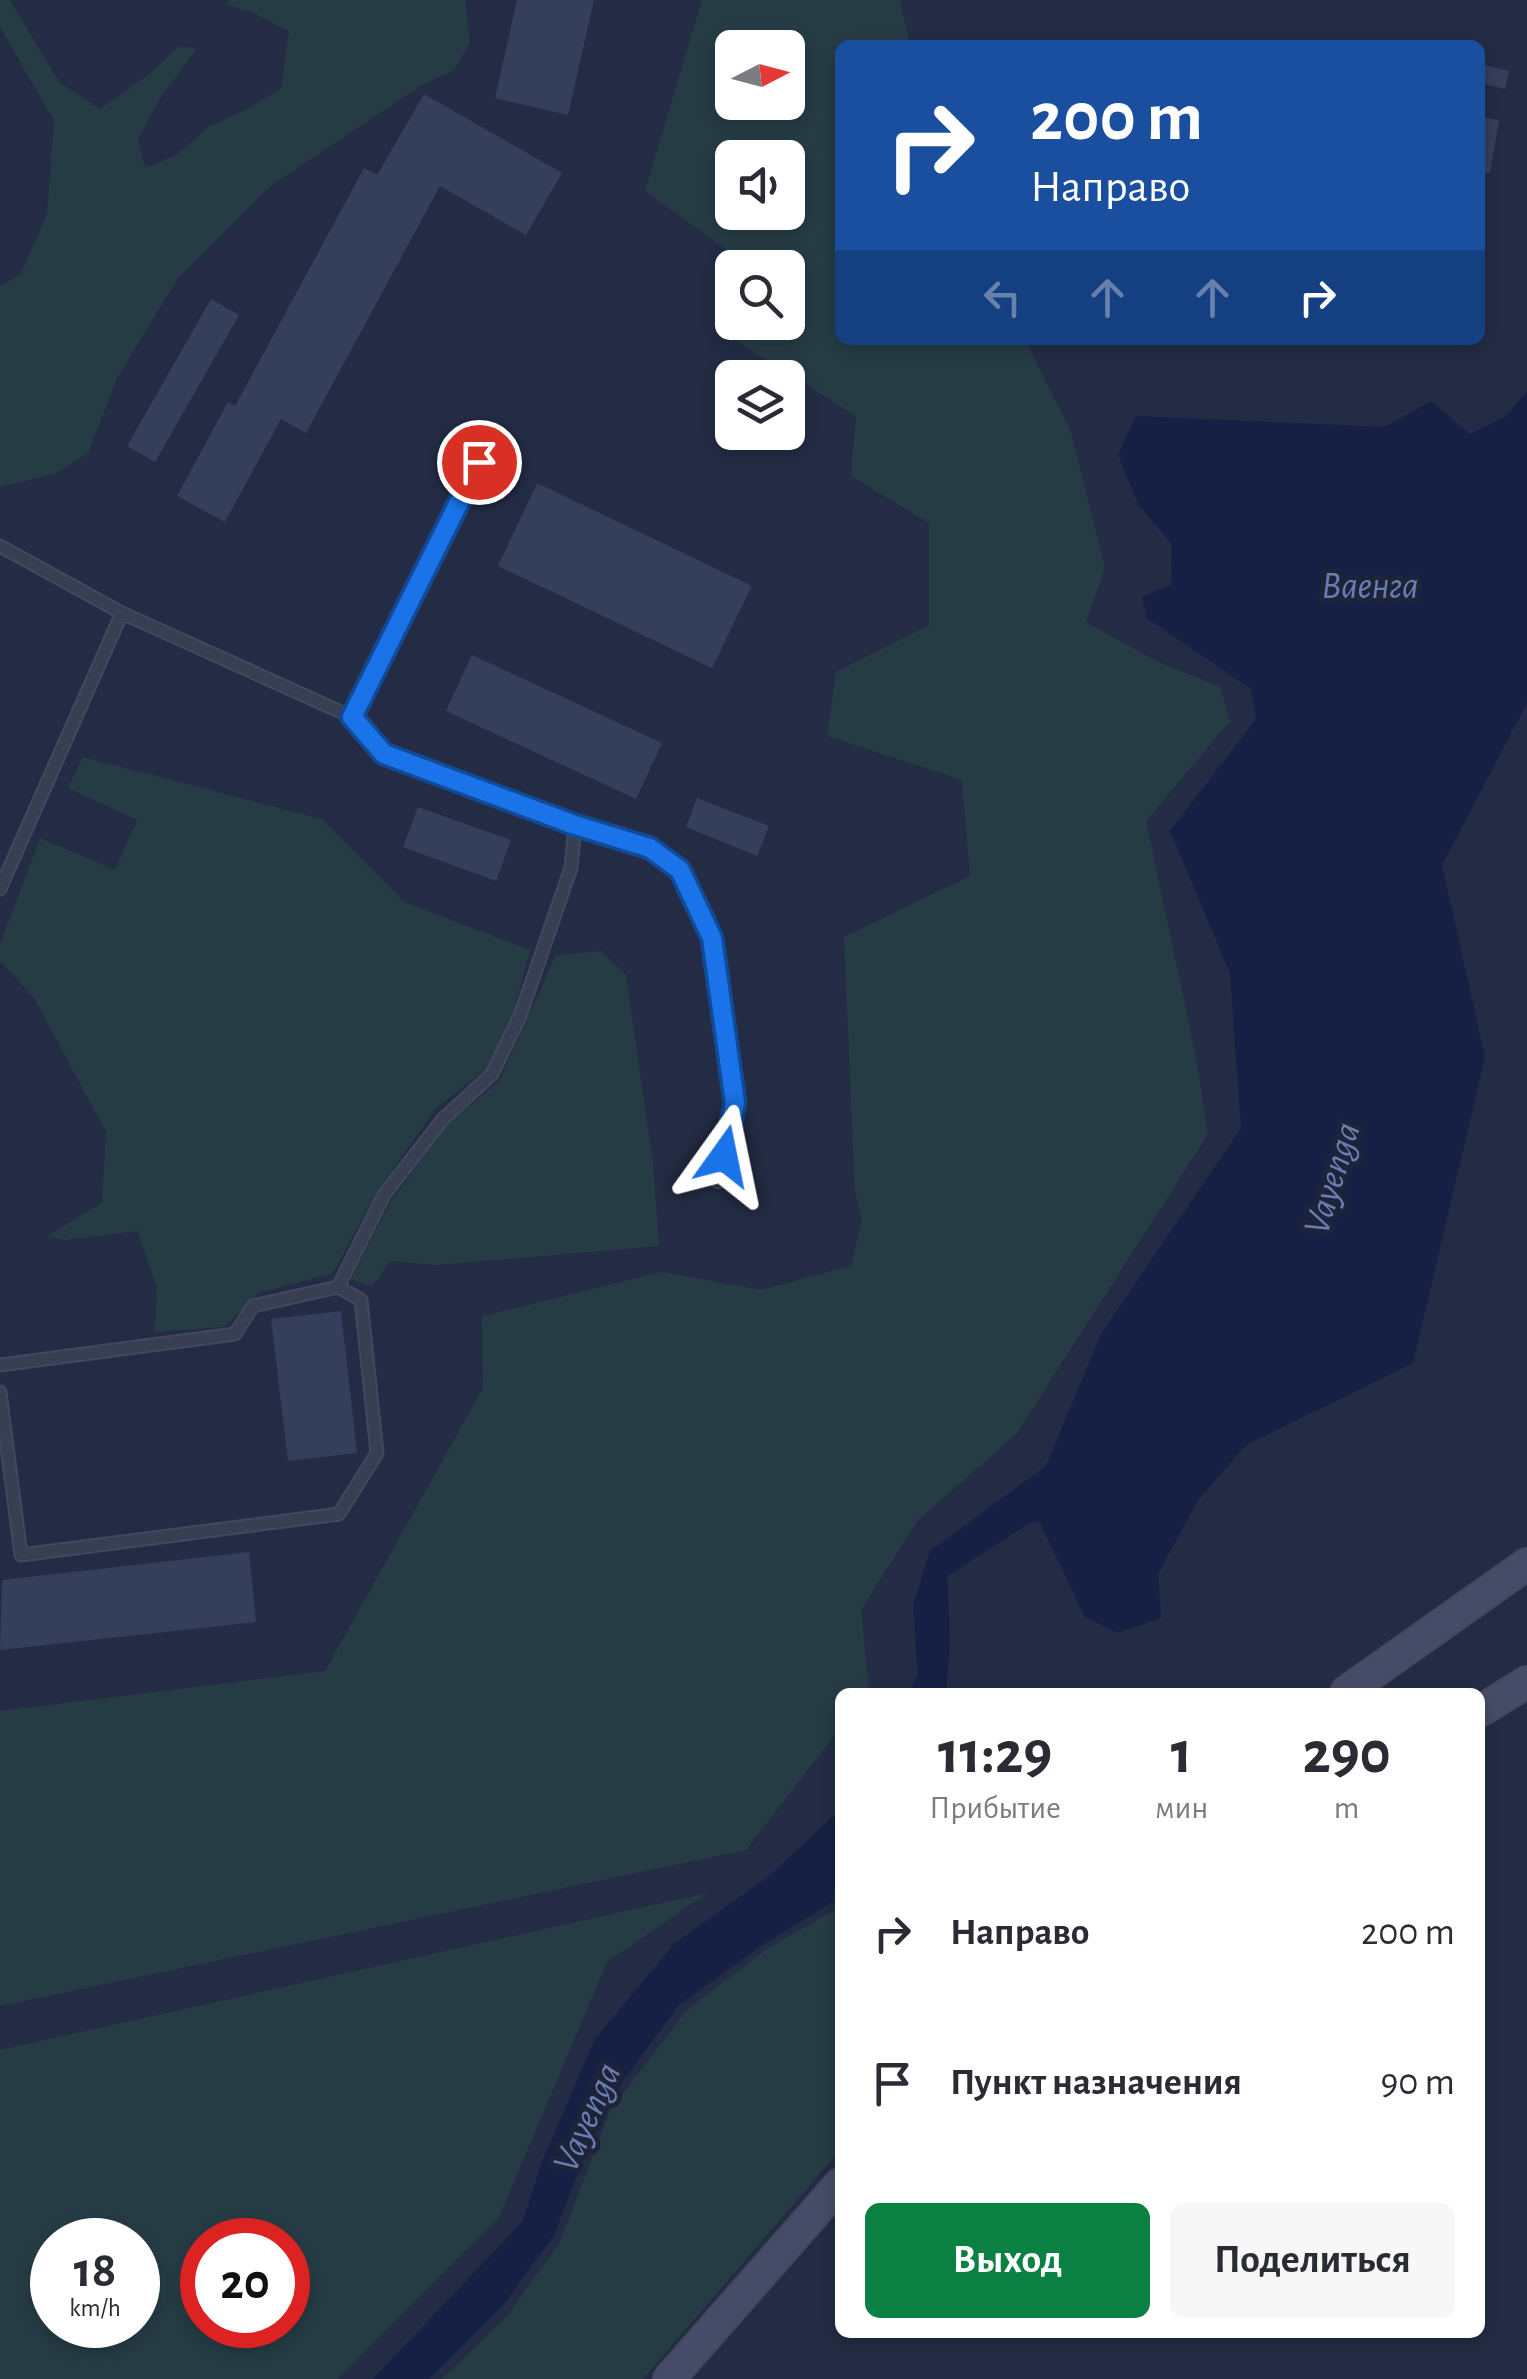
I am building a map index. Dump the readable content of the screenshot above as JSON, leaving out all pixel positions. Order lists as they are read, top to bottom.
{
  "water": ["Ваенга", "Vayenga"],
  "north": "right",
  "page": {
    "turn": ["200 m", "Направо"],
    "eta": [
      "11:29",
      "Прибытие",
      "1",
      "мин",
      "290",
      "m"
    ],
    "list": [
      {
        "name": "Направо",
        "value": "200 m"
      },
      {
        "name": "Пункт назначения",
        "value": "90 m"
      }
    ],
    "buttons": ["Выход", "Поделиться"],
    "speed": "18 km/h",
    "limit": "20"
  }
}
